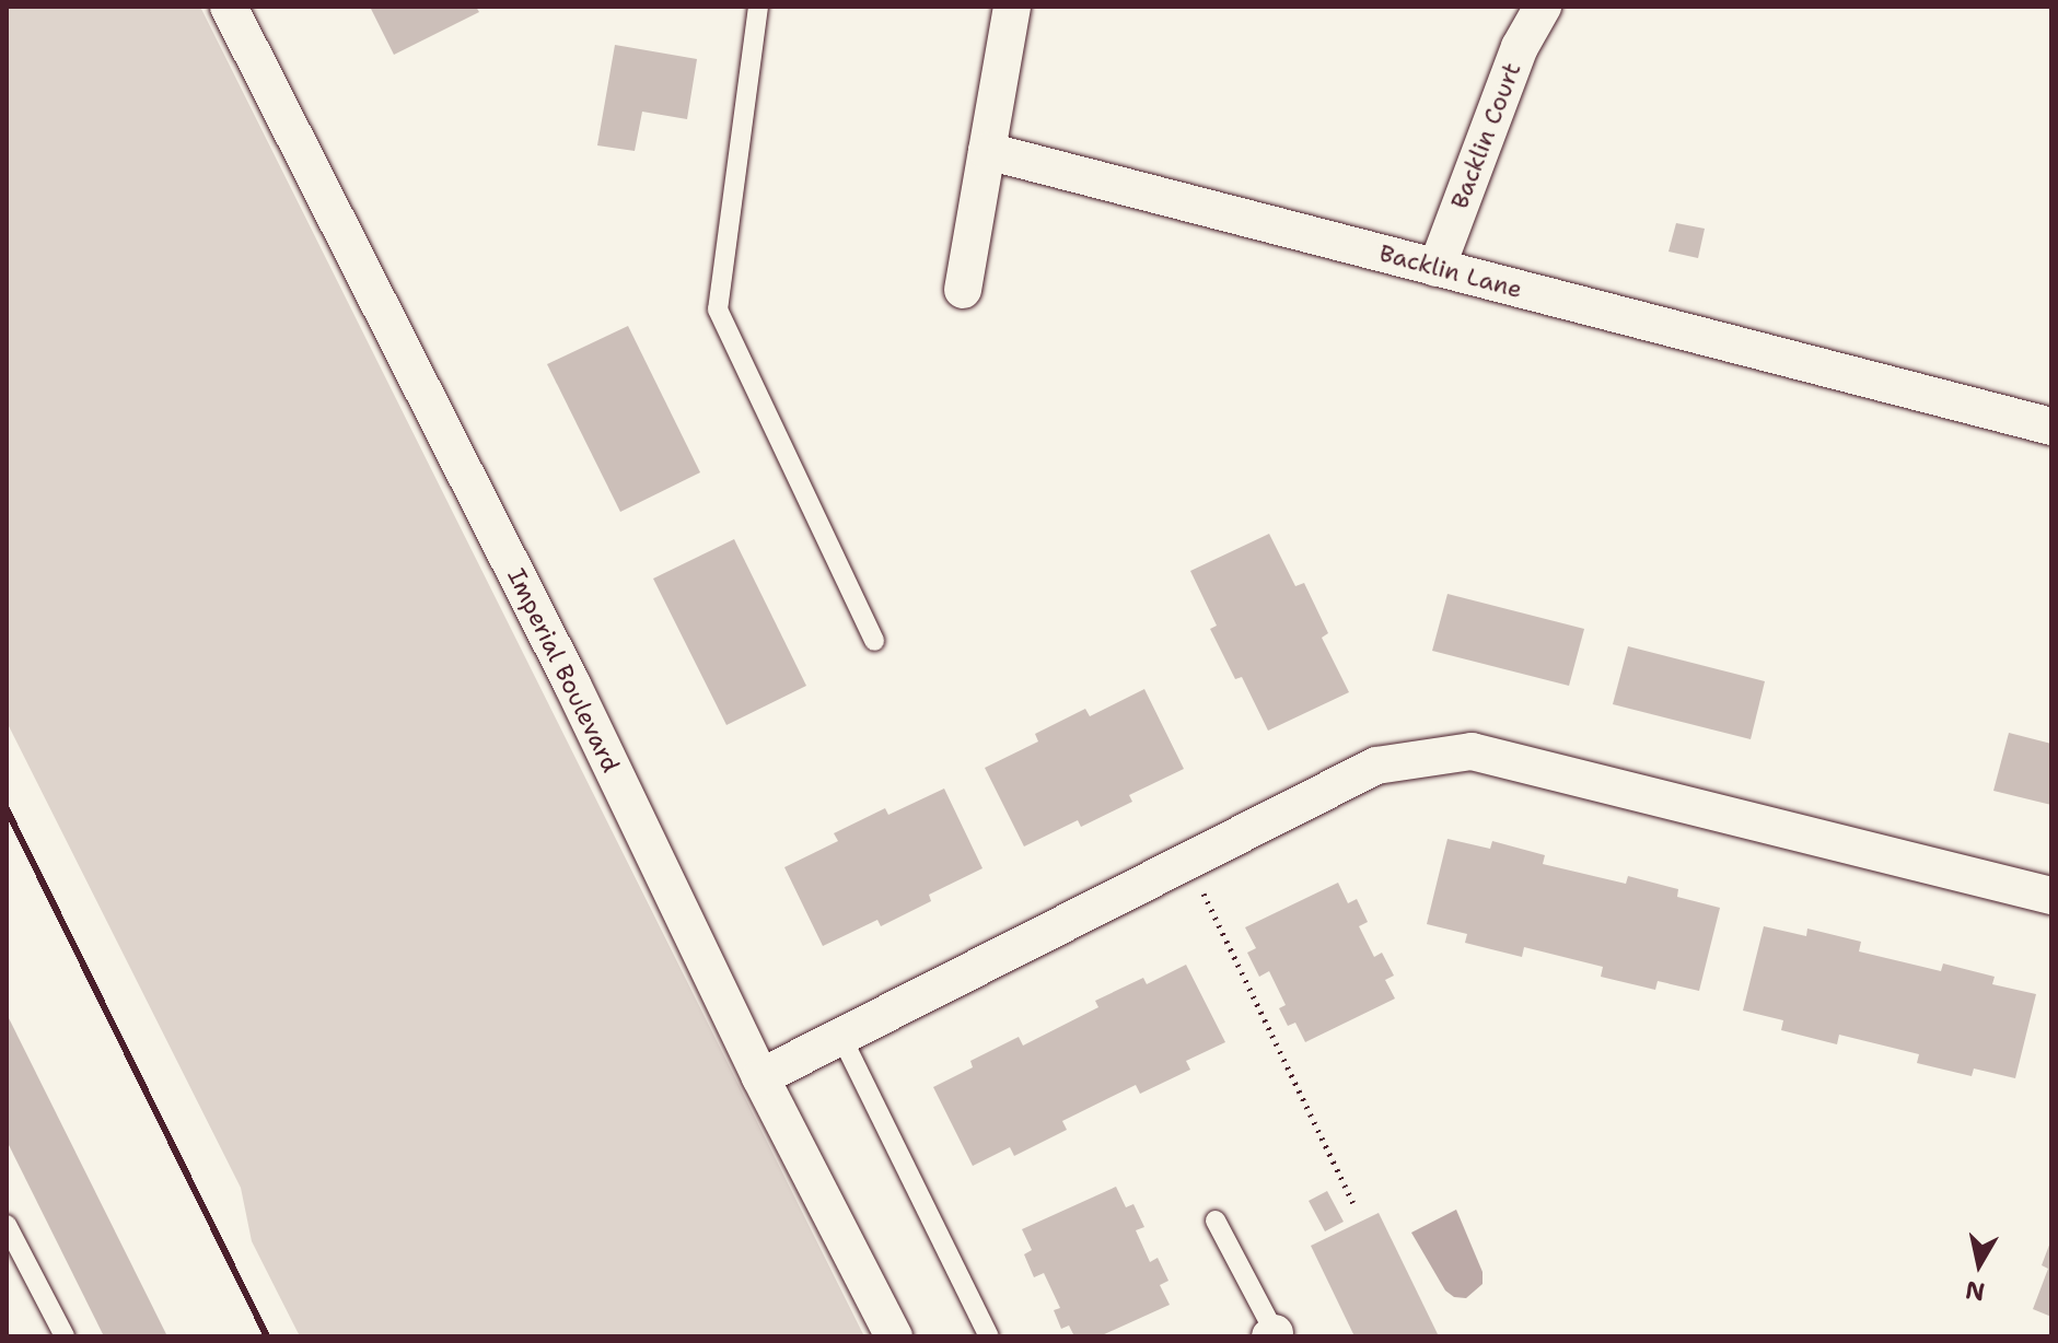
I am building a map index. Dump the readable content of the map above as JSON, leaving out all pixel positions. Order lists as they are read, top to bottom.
{
  "streets": {
    "street": ["Backlin Court", "Backlin Lane", "Imperial Boulevard"]
  },
  "crossings": [
    ["Backlin Court", "Backlin Lane"]
  ],
  "north": "bottom"
}
